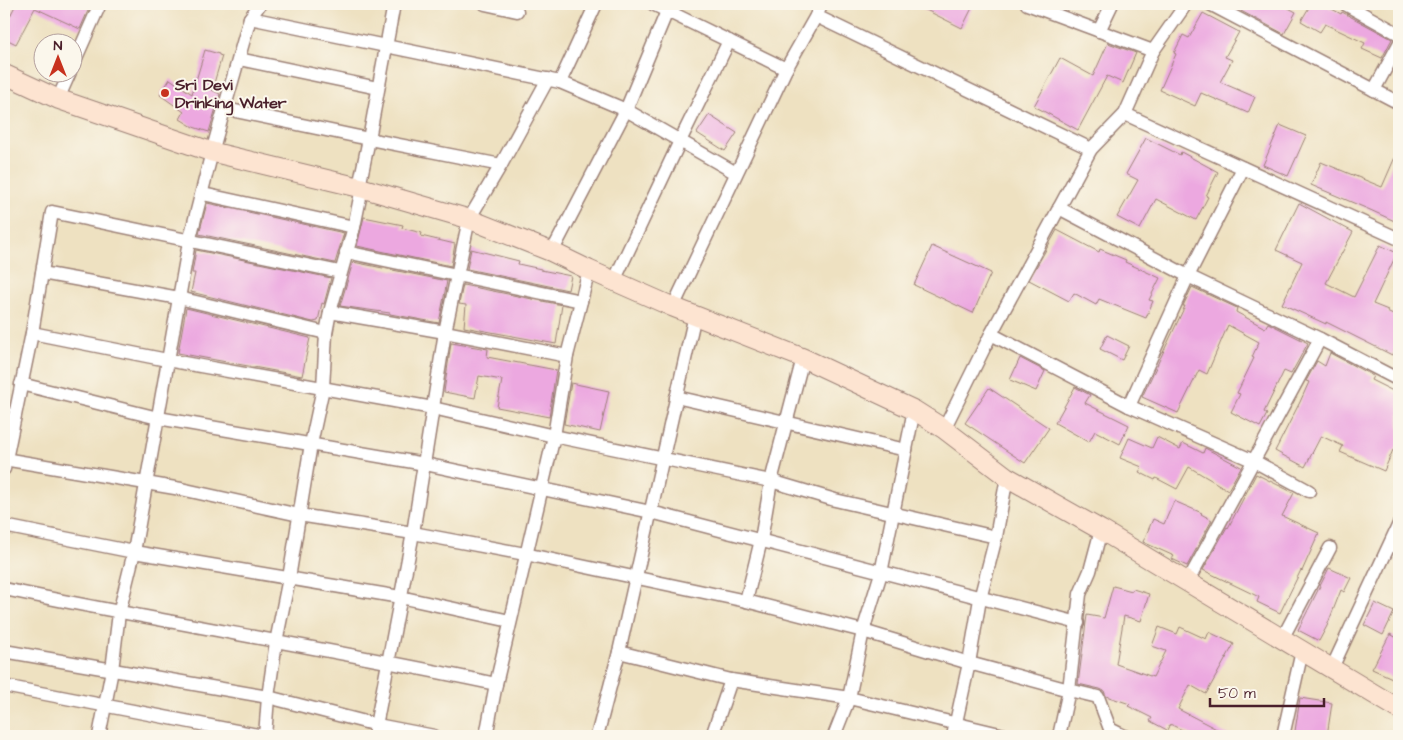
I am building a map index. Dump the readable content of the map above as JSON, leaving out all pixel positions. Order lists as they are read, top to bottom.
{
  "places": ["Sri Devi Drinking Water"],
  "scale_bar": "50 m",
  "north": "top"
}
